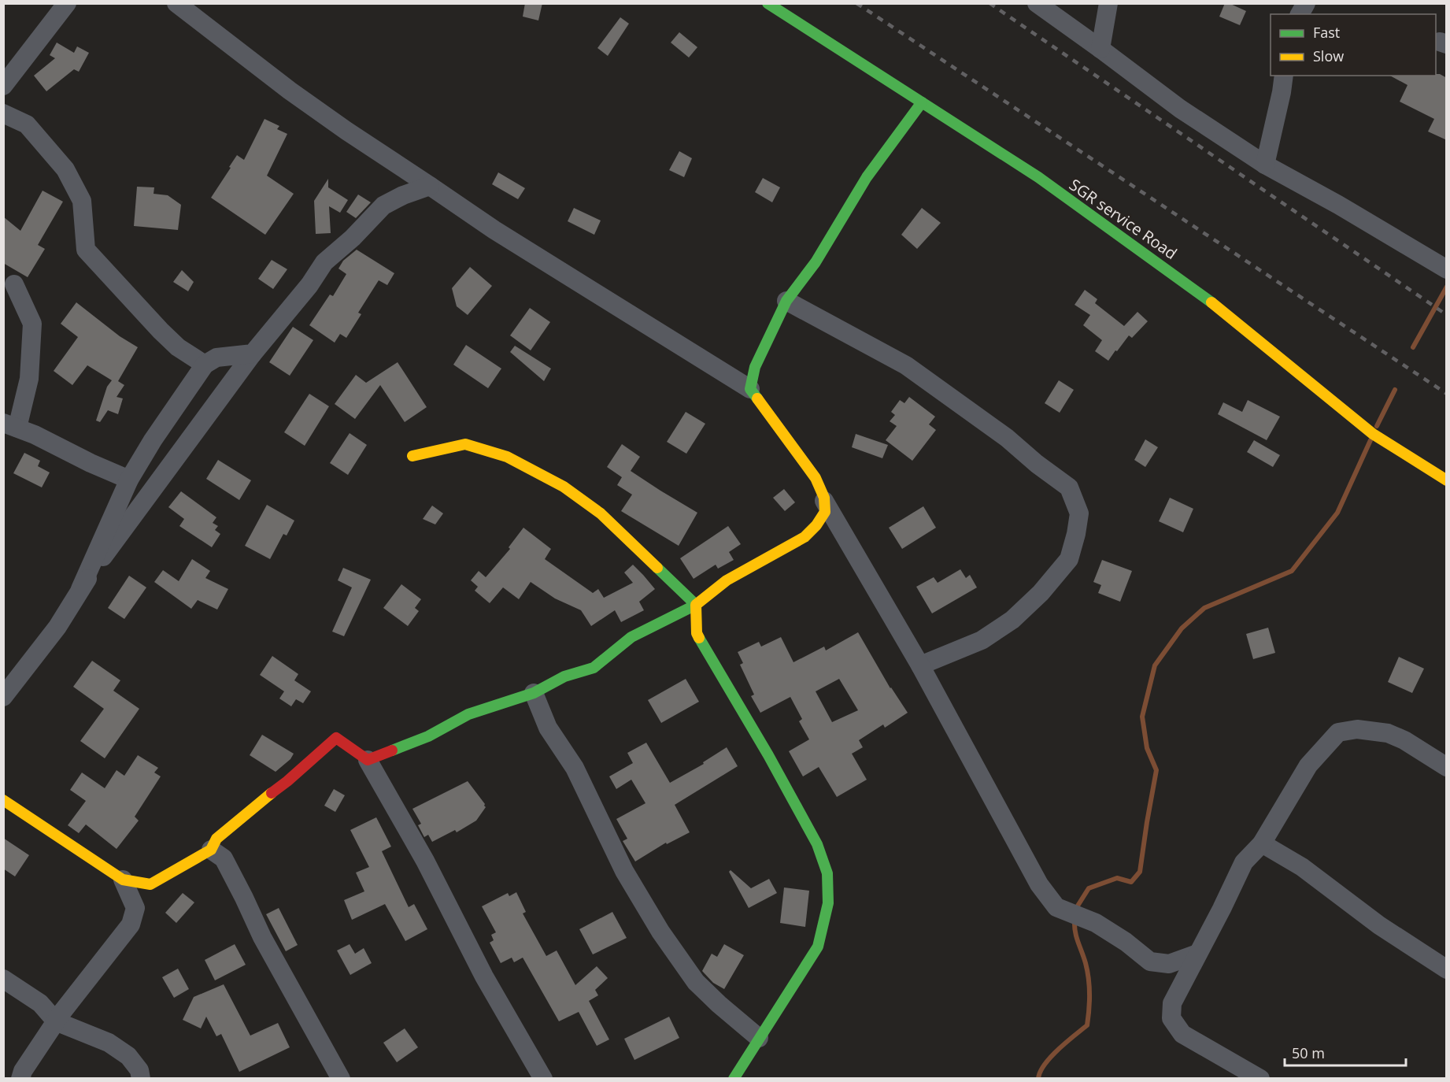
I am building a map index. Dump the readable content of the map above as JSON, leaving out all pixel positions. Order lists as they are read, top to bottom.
{
  "streets": {
    "street": ["SGR service Road"]
  },
  "legend": ["Fast", "Slow"],
  "scale_bar": "50 m"
}
